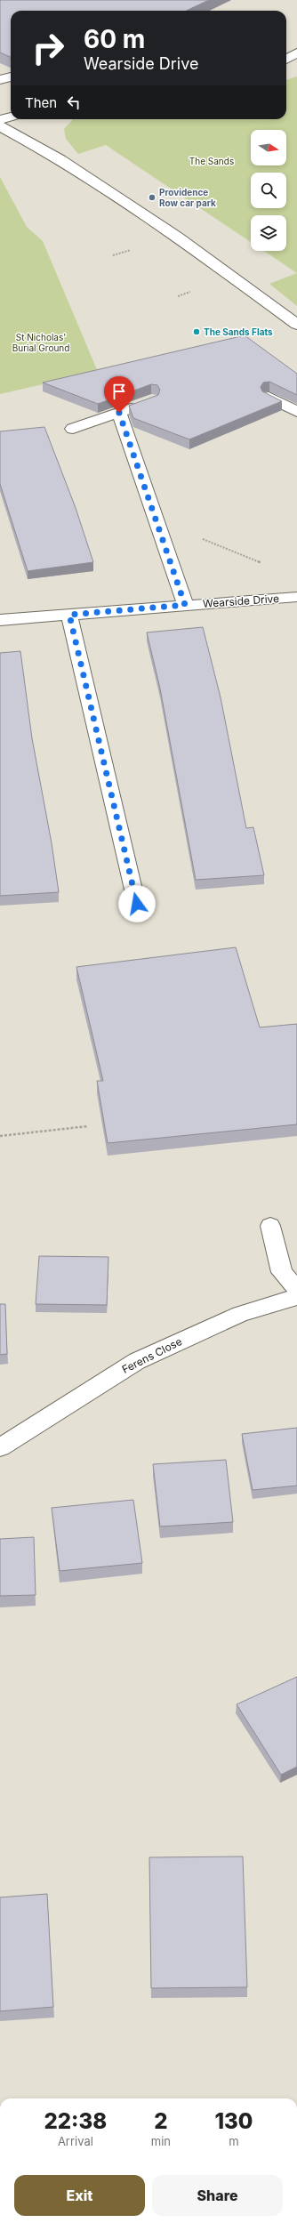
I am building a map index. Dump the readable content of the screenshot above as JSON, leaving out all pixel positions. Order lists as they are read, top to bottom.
{
  "streets": {
    "street": ["Wearside Drive", "Ferens Close"]
  },
  "parks": ["The Sands", "St Nicholas' Burial Ground"],
  "places": ["Providence Row car park", "The Sands Flats"],
  "north": "right",
  "page": {
    "turn": ["60 m", "Wearside Drive"],
    "then": "Then",
    "eta": [
      "22:38",
      "Arrival",
      "2",
      "min",
      "130",
      "m"
    ],
    "buttons": ["Exit", "Share"]
  }
}
